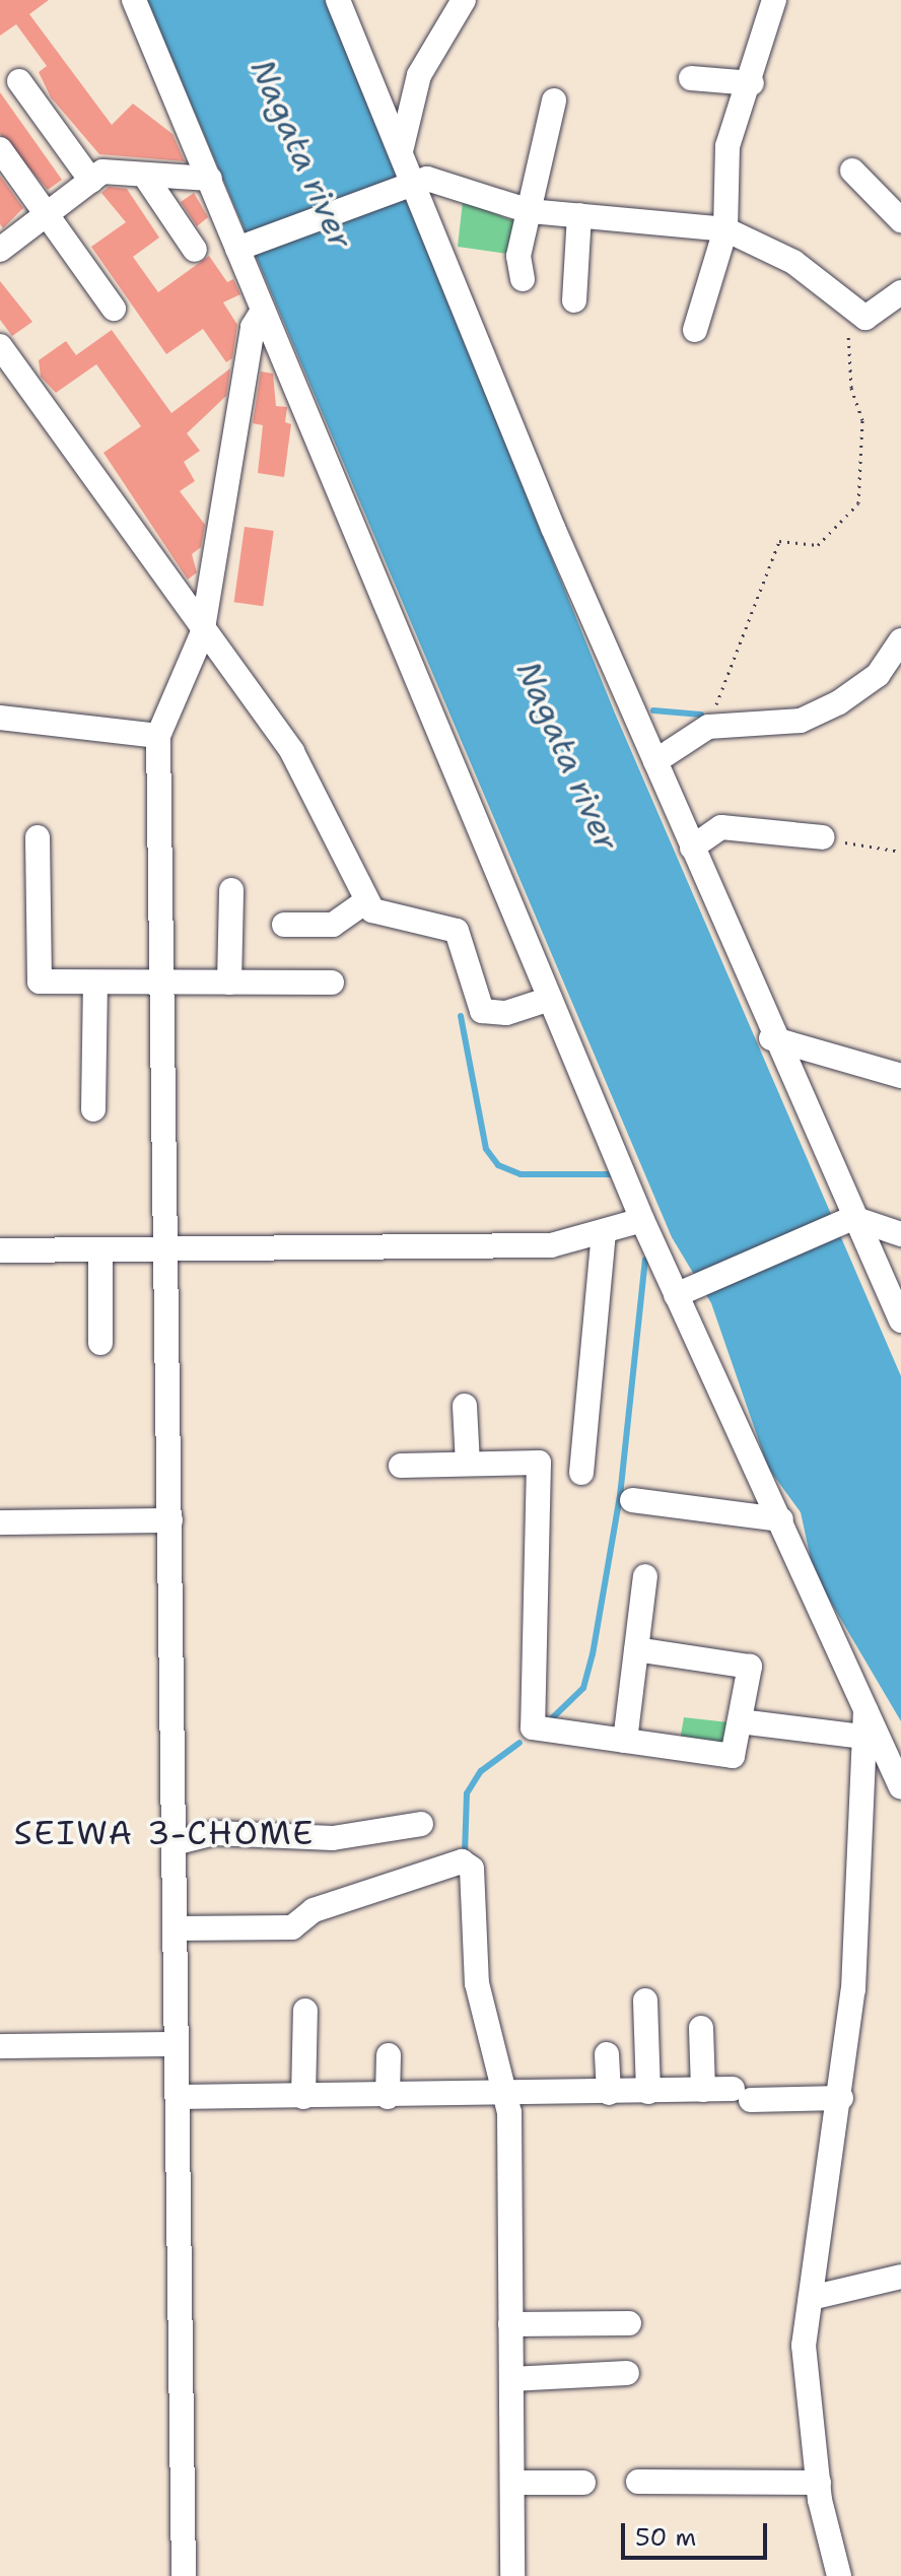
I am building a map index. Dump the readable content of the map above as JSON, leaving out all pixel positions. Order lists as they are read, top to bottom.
{
  "districts": ["SEIWA 3-CHOME"],
  "water": ["Nagata river"],
  "scale_bar": "50 m"
}
